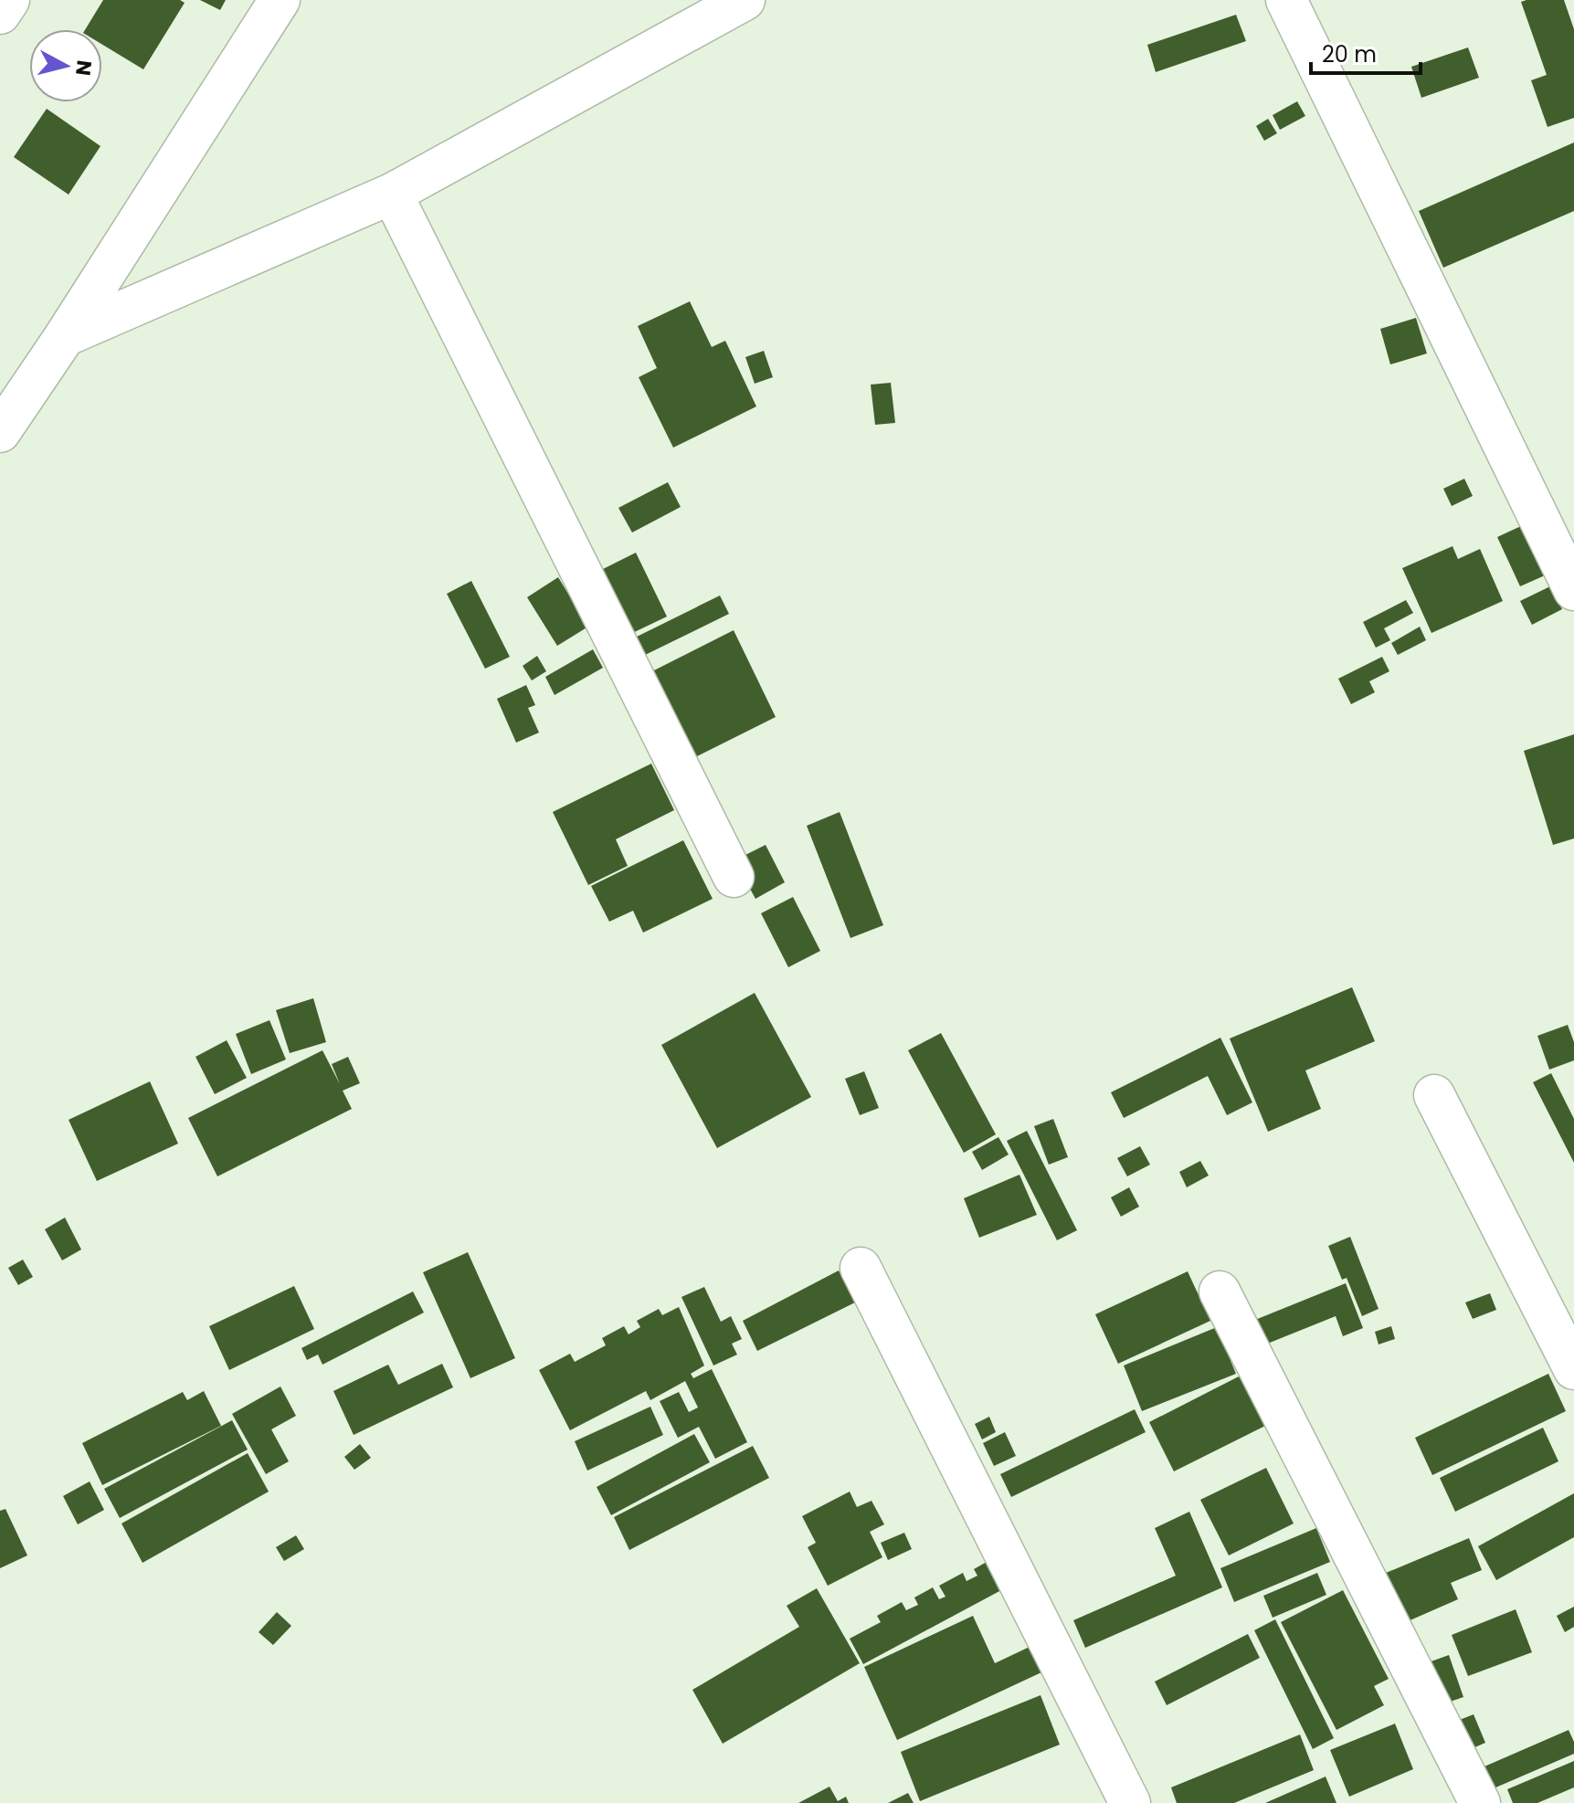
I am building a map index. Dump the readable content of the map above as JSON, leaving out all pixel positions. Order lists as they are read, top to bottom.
{
  "scale_bar": "20 m",
  "north": "right"
}
